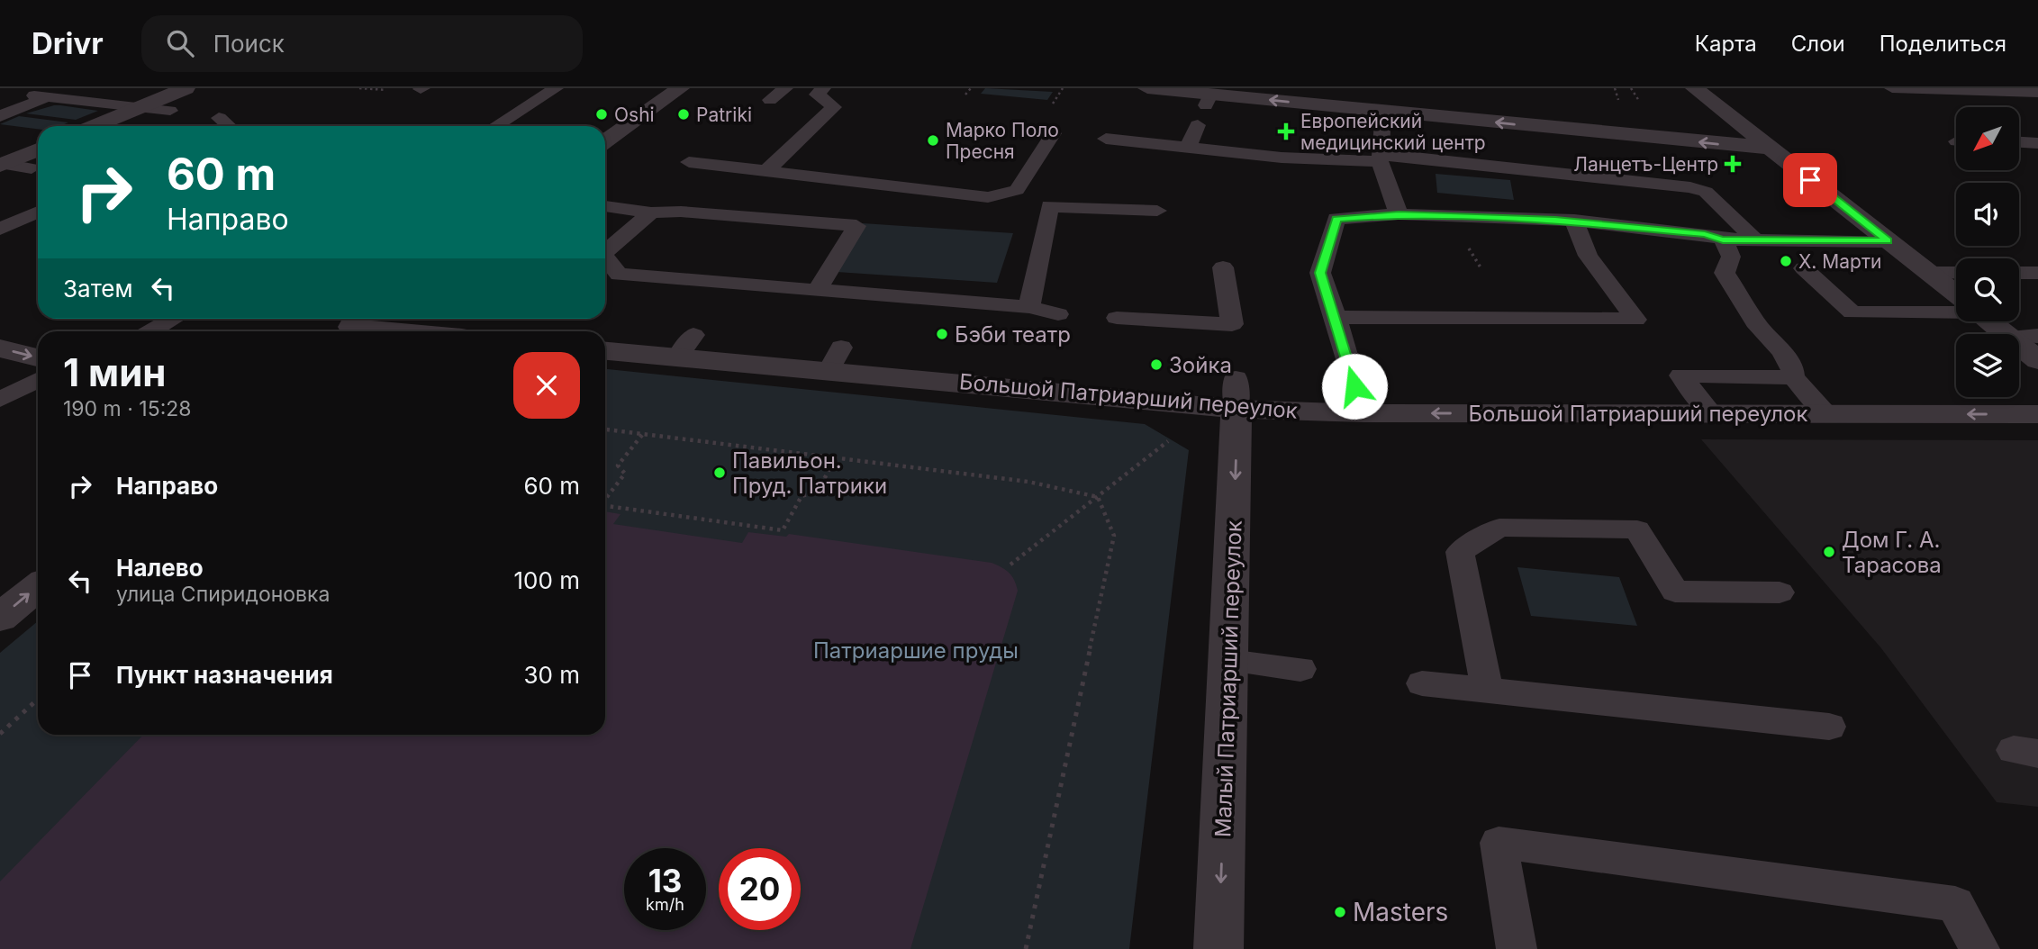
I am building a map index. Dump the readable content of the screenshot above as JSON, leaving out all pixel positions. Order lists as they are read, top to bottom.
{
  "streets": {
    "street": ["Большой Патриарший переулок", "Малый Патриарший переулок"]
  },
  "crossings": [
    ["Большой Патриарший переулок", "Малый Патриарший переулок"]
  ],
  "one_way": ["Малый Патриарший переулок"],
  "parks": ["Патриаршие пруды"],
  "places": {
    "other": [
      "Oshi",
      "Patriki",
      "Марко Поло Пресня",
      "Х. Марти",
      "Бэби театр",
      "Зойка",
      "Павильон. Пруд. Патрики",
      "Дом Г. А. Тарасова",
      "Masters"
    ],
    "health": ["Европейский медицинский центр", "Ланцетъ-Центр"]
  },
  "north": "bottom left",
  "page": {
    "header": "Drivr",
    "search": "Поиск",
    "nav": ["Карта", "Слои", "Поделиться"],
    "turn": ["60 m", "Направо"],
    "then": "Затем",
    "heading": ["1 мин", "190 m · 15:28"],
    "list": [
      {
        "name": "Направо",
        "value": "60 m"
      },
      {
        "name": "Налево",
        "note": "улица Спиридоновка",
        "value": "100 m"
      },
      {
        "name": "Пункт назначения",
        "value": "30 m"
      }
    ],
    "speed": "13 km/h",
    "limit": "20"
  }
}
